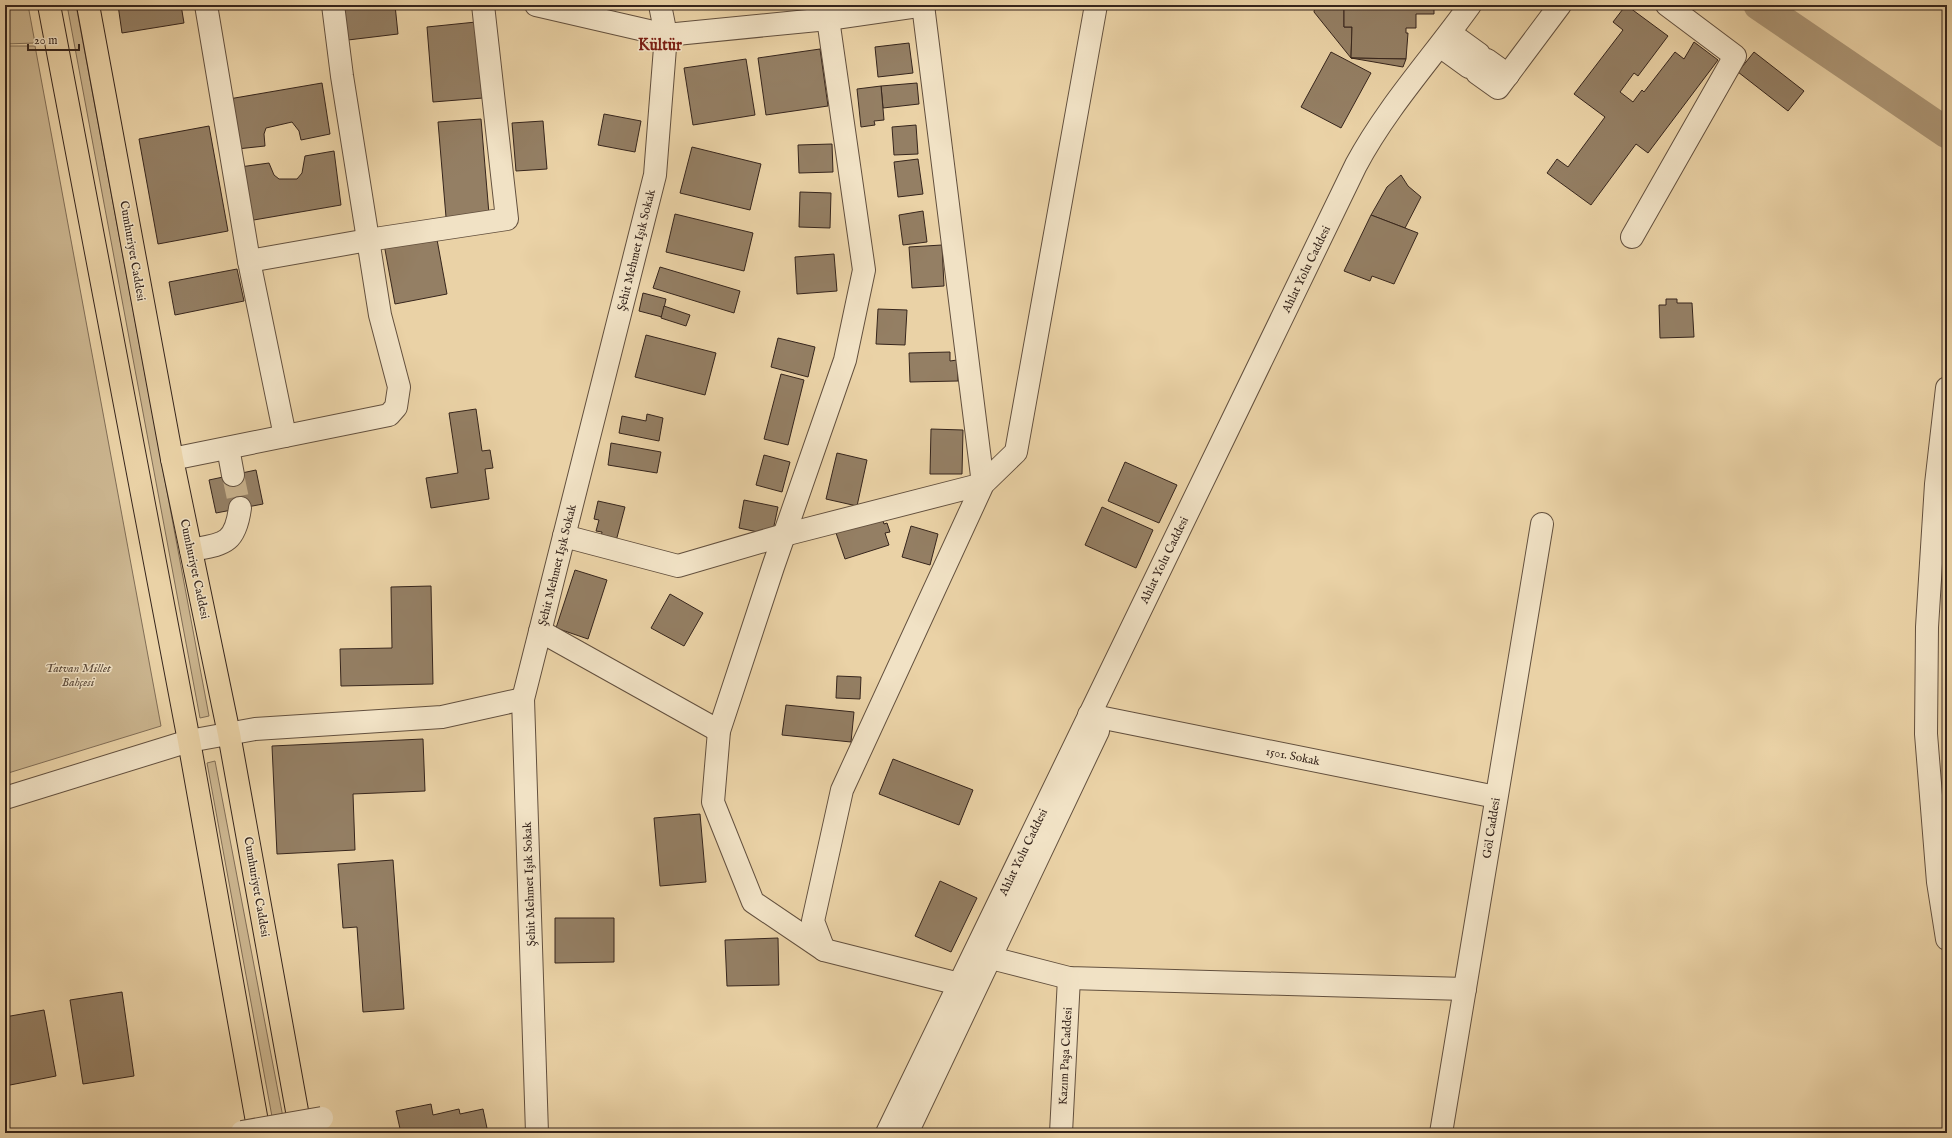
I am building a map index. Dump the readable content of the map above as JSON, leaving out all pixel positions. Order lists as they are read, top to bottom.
{
  "streets": {
    "highway": ["Cumhuriyet Caddesi"],
    "street": [
      "Şehit Mehmet Işık Sokak",
      "Ahlat Yolu Caddesi",
      "1501. Sokak",
      "Göl Caddesi",
      "Kazım Paşa Caddesi"
    ]
  },
  "crossings": [
    ["Ahlat Yolu Caddesi", "1501. Sokak"],
    ["1501. Sokak", "Göl Caddesi"]
  ],
  "districts": ["Kültür"],
  "parks": ["Tatvan Millet Bahçesi"],
  "scale_bar": "20 m"
}
